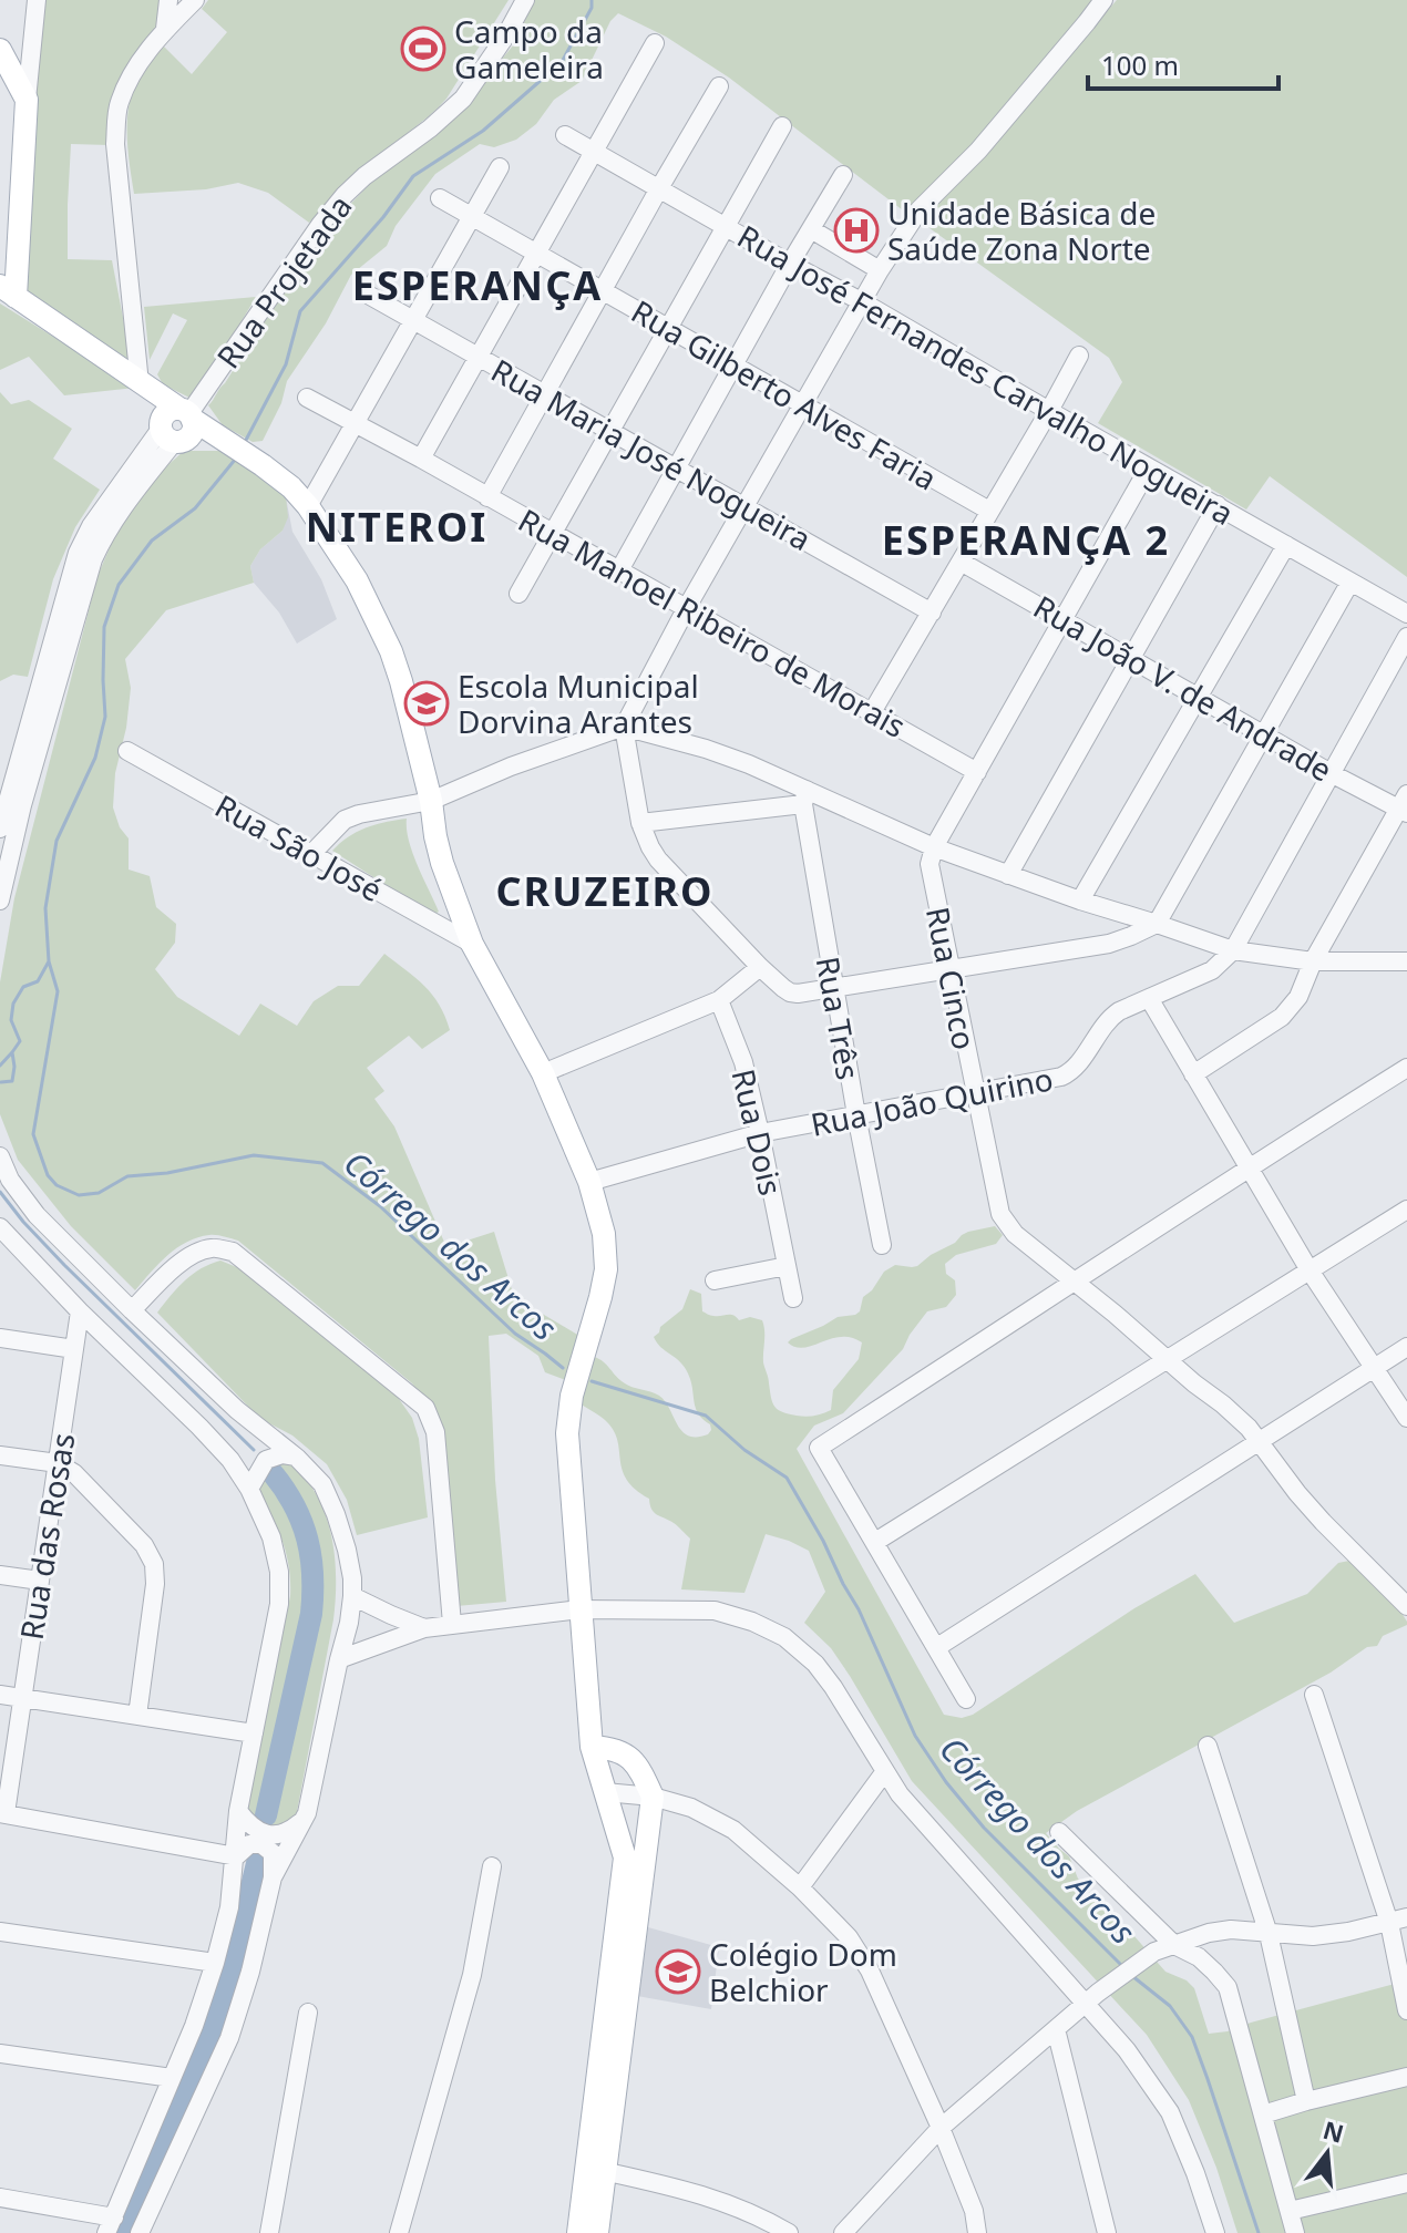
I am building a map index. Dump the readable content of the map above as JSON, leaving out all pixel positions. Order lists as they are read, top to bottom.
{
  "streets": {
    "street": [
      "Rua Projetada",
      "Rua José Fernandes Carvalho Nogueira",
      "Rua Gilberto Alves Faria",
      "Rua Maria José Nogueira",
      "Rua Manoel Ribeiro de Morais",
      "Rua João V. de Andrade",
      "Rua São José",
      "Rua Cinco",
      "Rua Três",
      "Rua João Quirino",
      "Rua Dois",
      "Rua das Rosas"
    ]
  },
  "crossings": [
    ["Rua Cinco", "Rua João Quirino"],
    ["Rua Três", "Rua João Quirino"],
    ["Rua João Quirino", "Rua Dois"]
  ],
  "districts": [
    "ESPERANÇA",
    "NITEROI",
    "ESPERANÇA 2",
    "CRUZEIRO"
  ],
  "water": ["Córrego dos Arcos"],
  "places": {
    "sports": ["Campo da Gameleira"],
    "hospital": ["Unidade Básica de Saúde Zona Norte"],
    "school or university": ["Escola Municipal Dorvina Arantes", "Colégio Dom Belchior"]
  },
  "scale_bar": "100 m",
  "north": "top"
}
